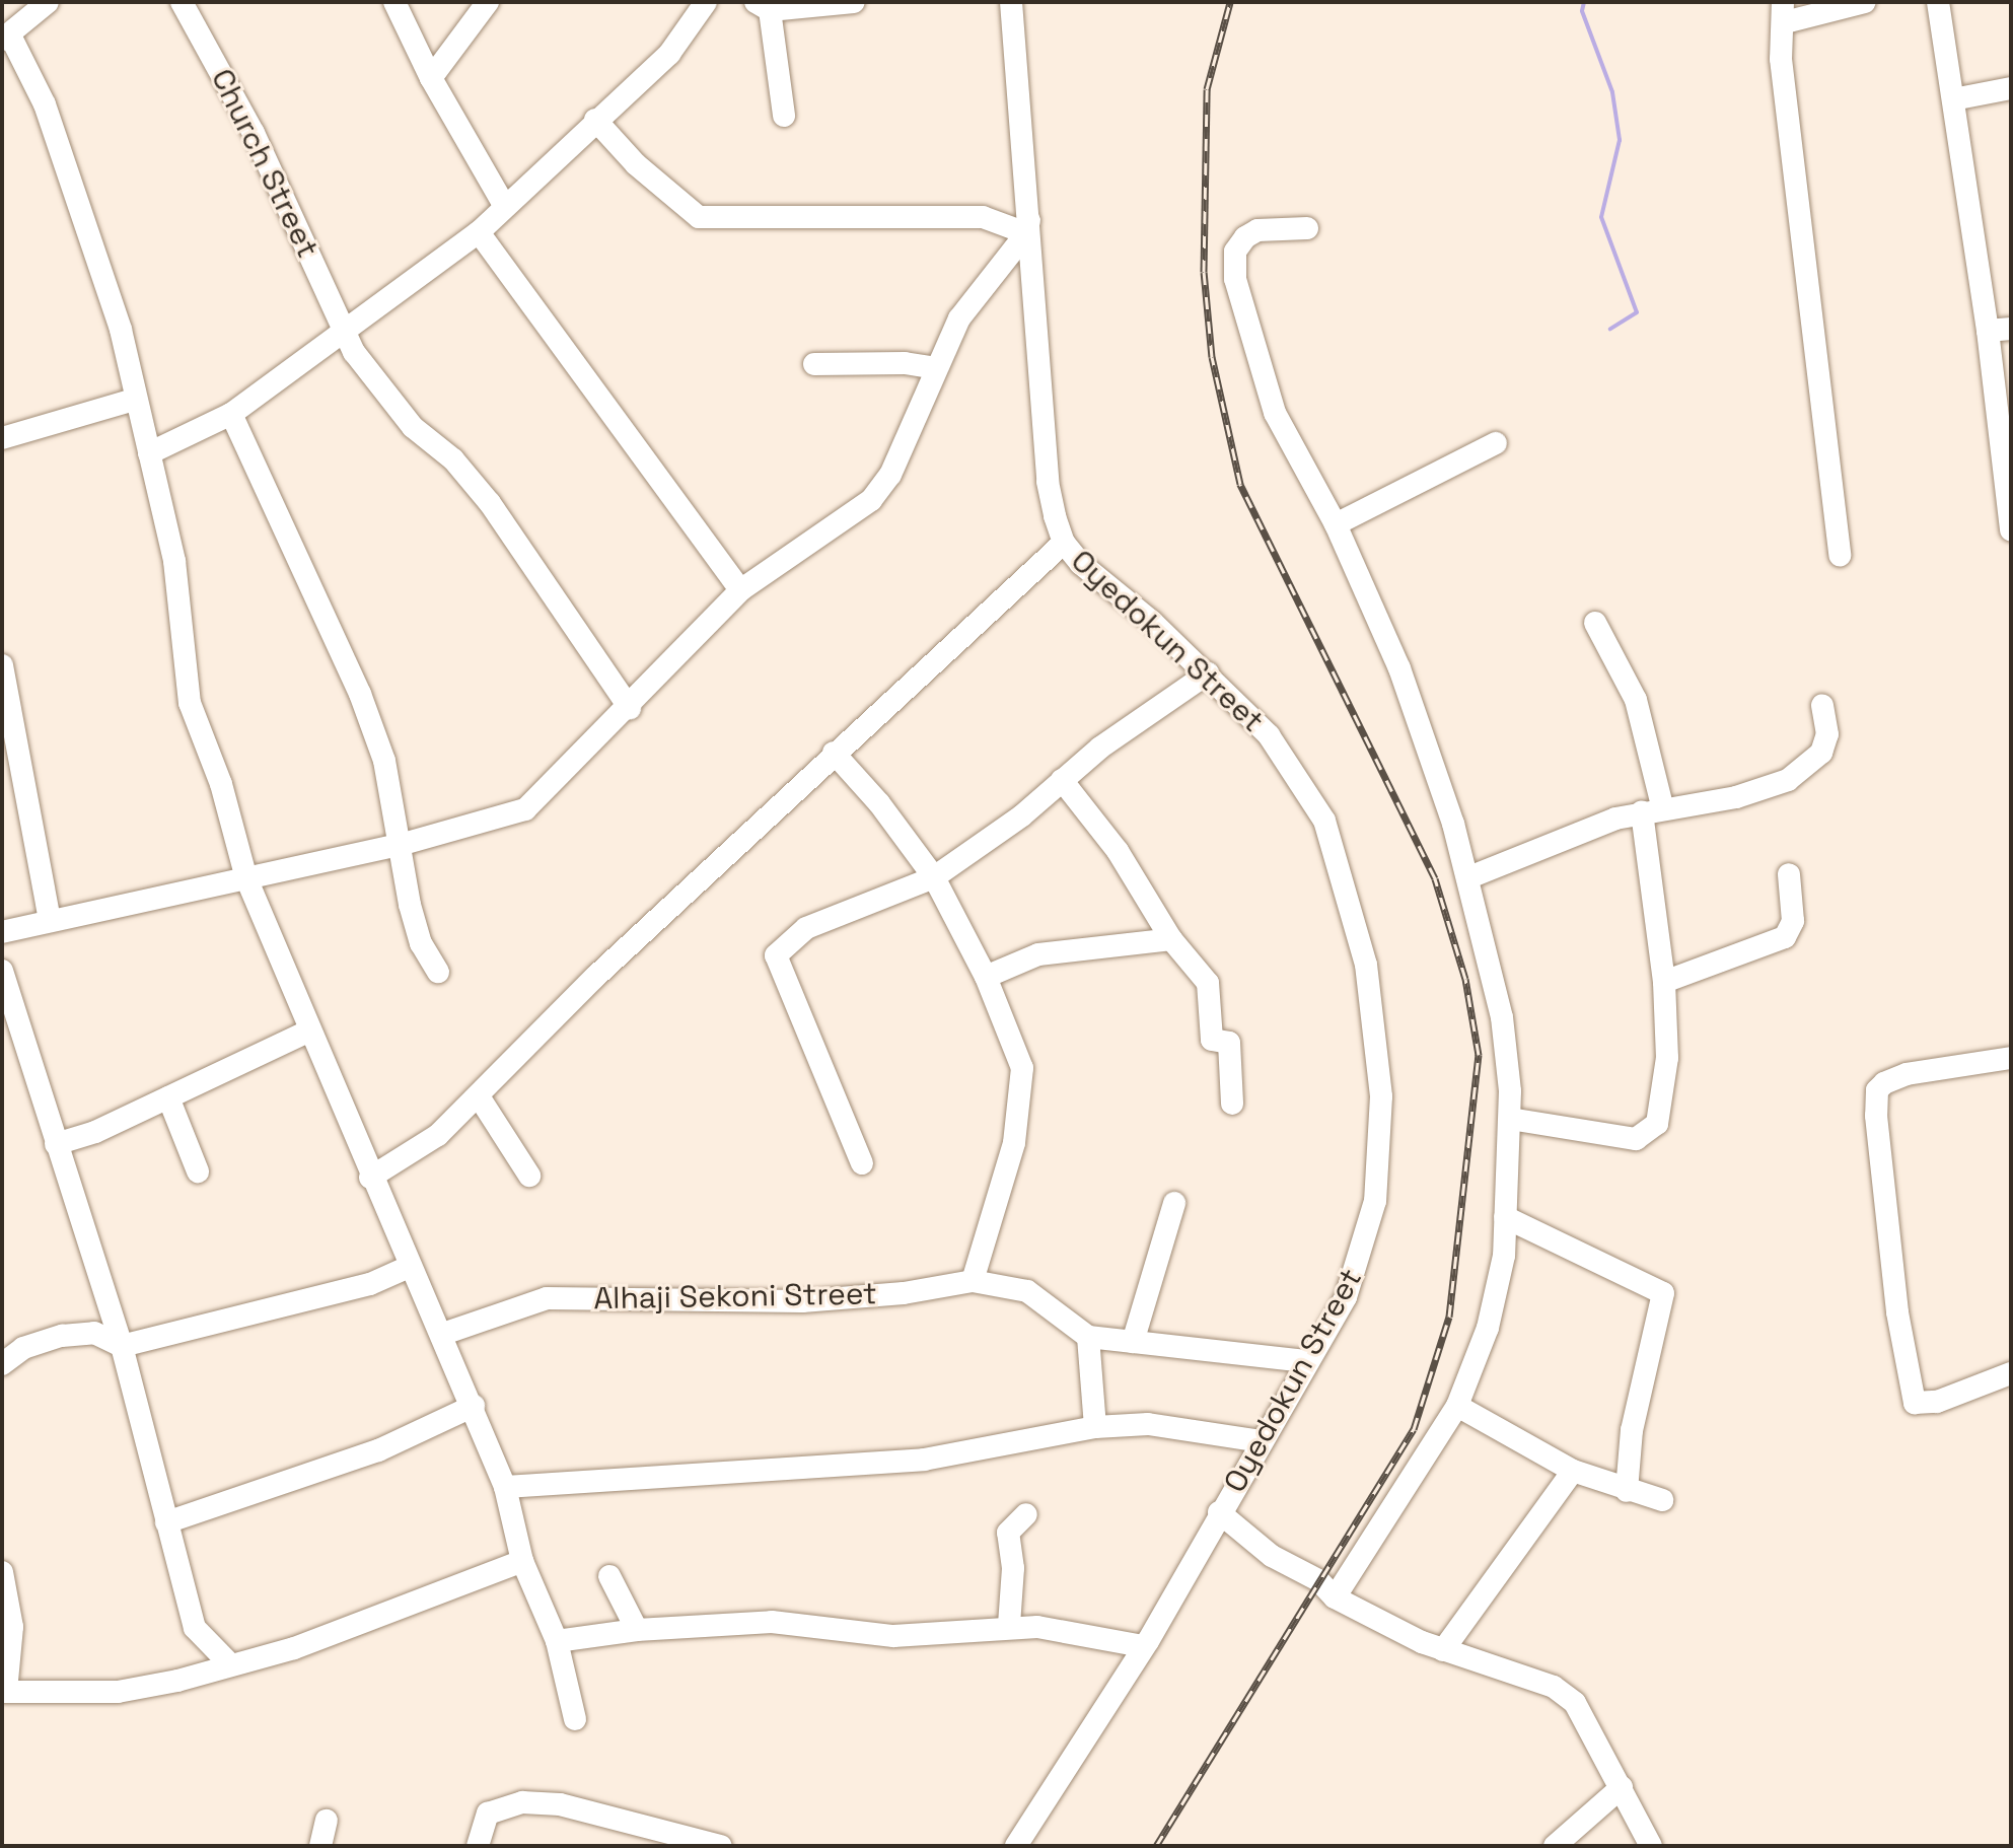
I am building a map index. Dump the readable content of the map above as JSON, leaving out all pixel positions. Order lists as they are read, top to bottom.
{
  "streets": {
    "street": ["Church Street", "Oyedokun Street", "Alhaji Sekoni Street"]
  }
}
